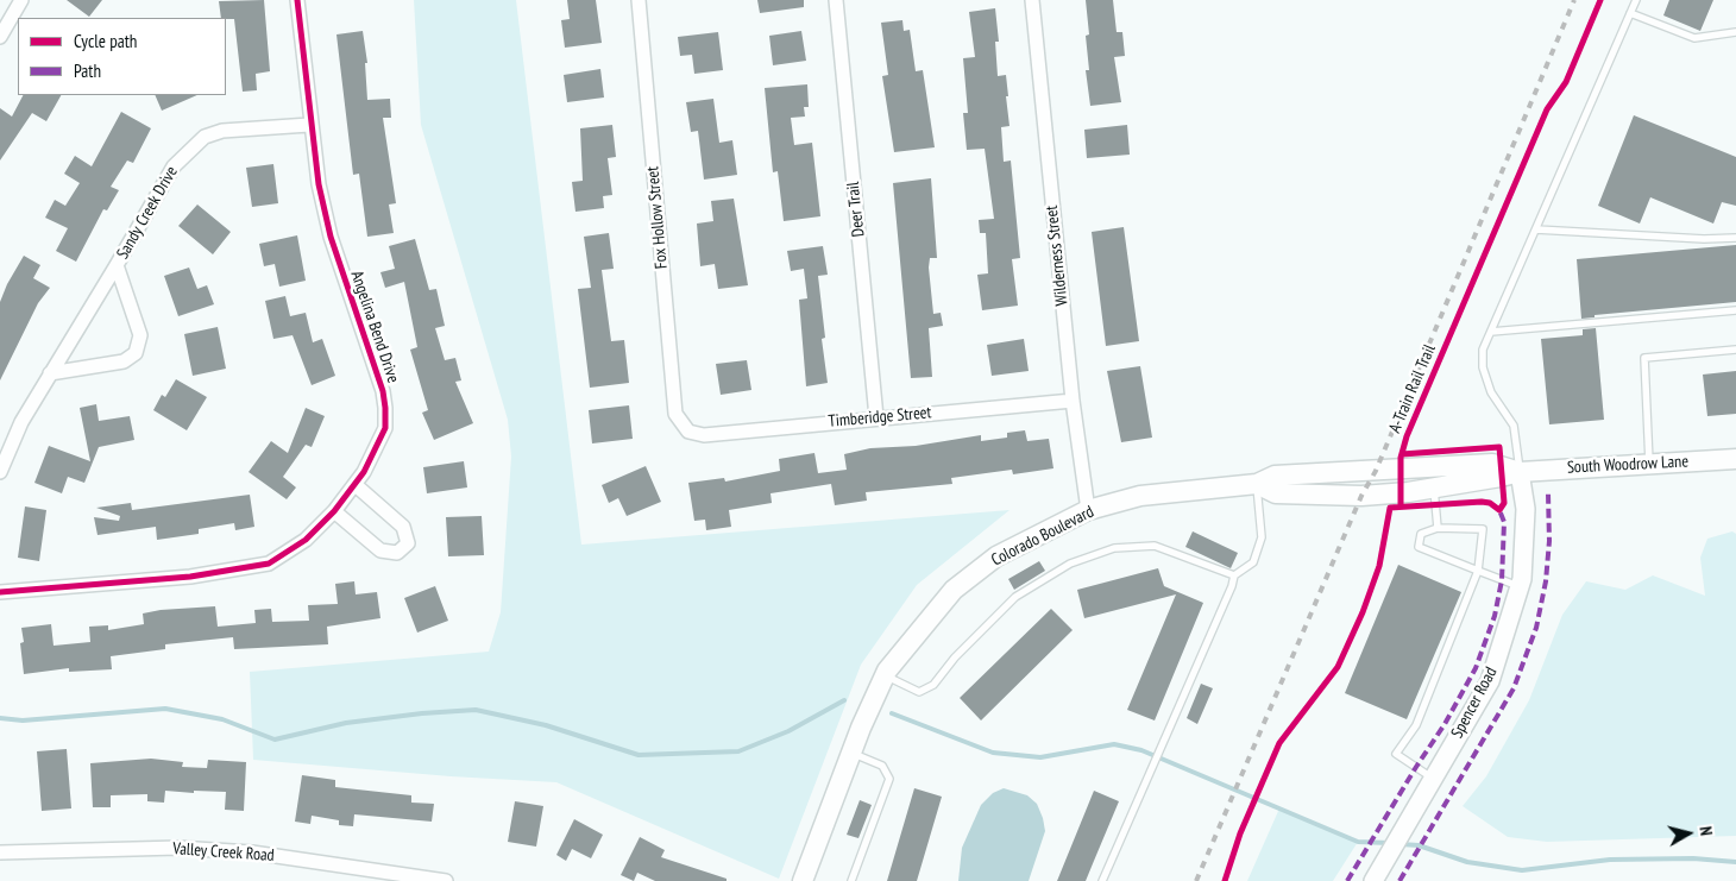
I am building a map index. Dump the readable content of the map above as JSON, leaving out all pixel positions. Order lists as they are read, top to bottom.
{
  "streets": {
    "main road": ["South Woodrow Lane", "Colorado Boulevard"],
    "street": [
      "Deer Trail",
      "Sandy Creek Drive",
      "Fox Hollow Street",
      "Wilderness Street",
      "Angelina Bend Drive",
      "Timberidge Street",
      "Spencer Road",
      "Valley Creek Road"
    ],
    "cycle path": ["A-Train Rail Trail"]
  },
  "crossings": [
    ["Deer Trail", "Timberidge Street"],
    ["Sandy Creek Drive", "Angelina Bend Drive"],
    ["Fox Hollow Street", "Timberidge Street"],
    ["Wilderness Street", "Timberidge Street"],
    ["Wilderness Street", "Colorado Boulevard"],
    ["South Woodrow Lane", "Colorado Boulevard"],
    ["South Woodrow Lane", "Spencer Road"],
    ["Colorado Boulevard", "Spencer Road"]
  ],
  "legend": ["Cycle path", "Path"],
  "north": "right"
}
